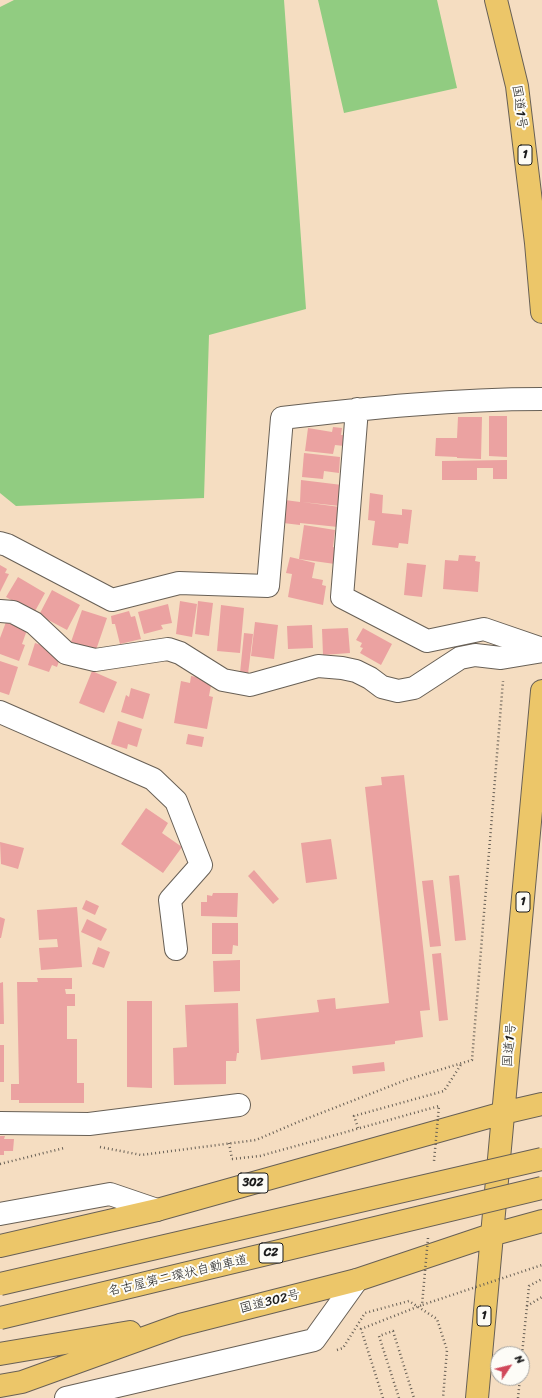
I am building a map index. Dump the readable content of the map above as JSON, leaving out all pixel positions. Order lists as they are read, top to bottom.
{
  "streets": {
    "highway": [
      "国道1号",
      "1",
      "302",
      "C2",
      "名古屋第二環状自動車道",
      "国道302号"
    ]
  },
  "crossings": [
    ["国道1号", "302"],
    ["国道1号", "国道302号"]
  ],
  "north": "top right"
}
